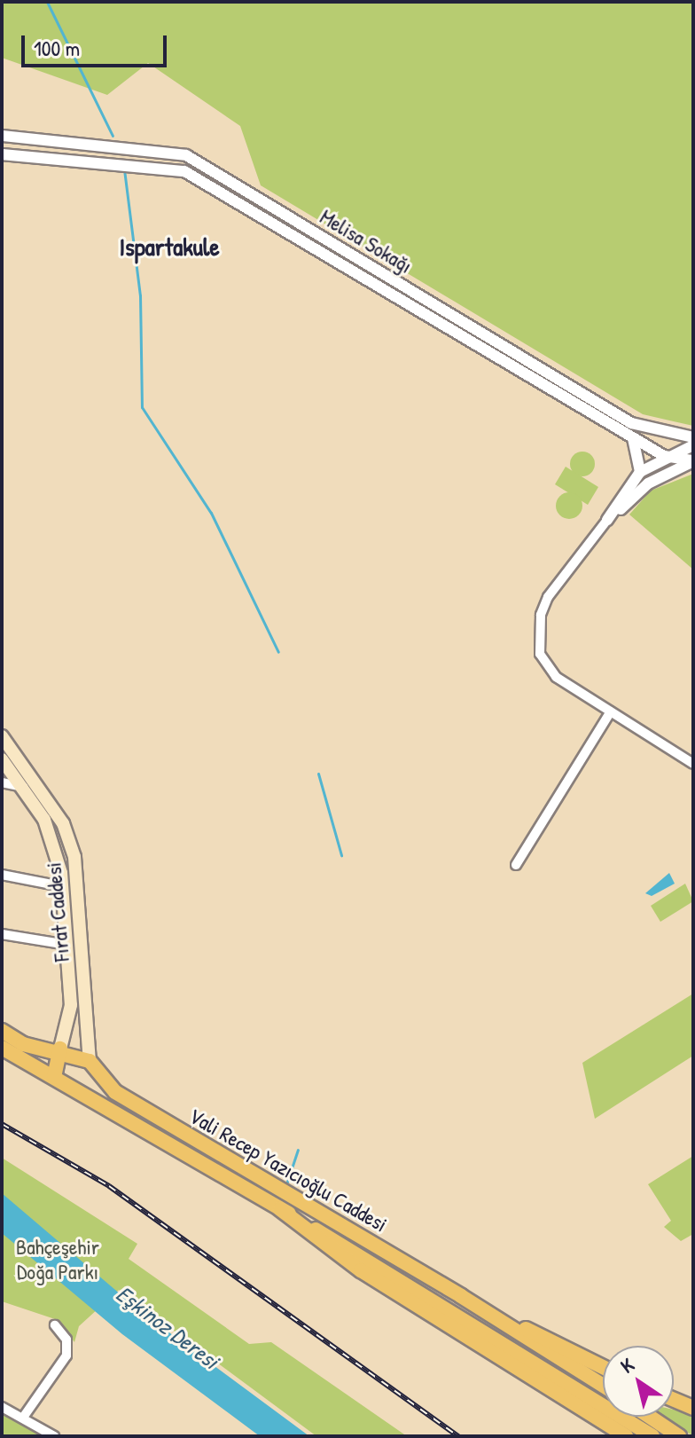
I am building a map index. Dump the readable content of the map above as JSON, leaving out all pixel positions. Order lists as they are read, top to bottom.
{
  "streets": {
    "main road": ["Fırat Caddesi", "Vali Recep Yazıcıoğlu Caddesi"],
    "street": ["Melisa Sokağı"]
  },
  "crossings": [
    ["Fırat Caddesi", "Vali Recep Yazıcıoğlu Caddesi"]
  ],
  "districts": ["Ispartakule"],
  "water": ["Eşkinoz Deresi"],
  "parks": ["Bahçeşehir Doğa Parkı"],
  "scale_bar": "100 m",
  "north": "top left"
}
